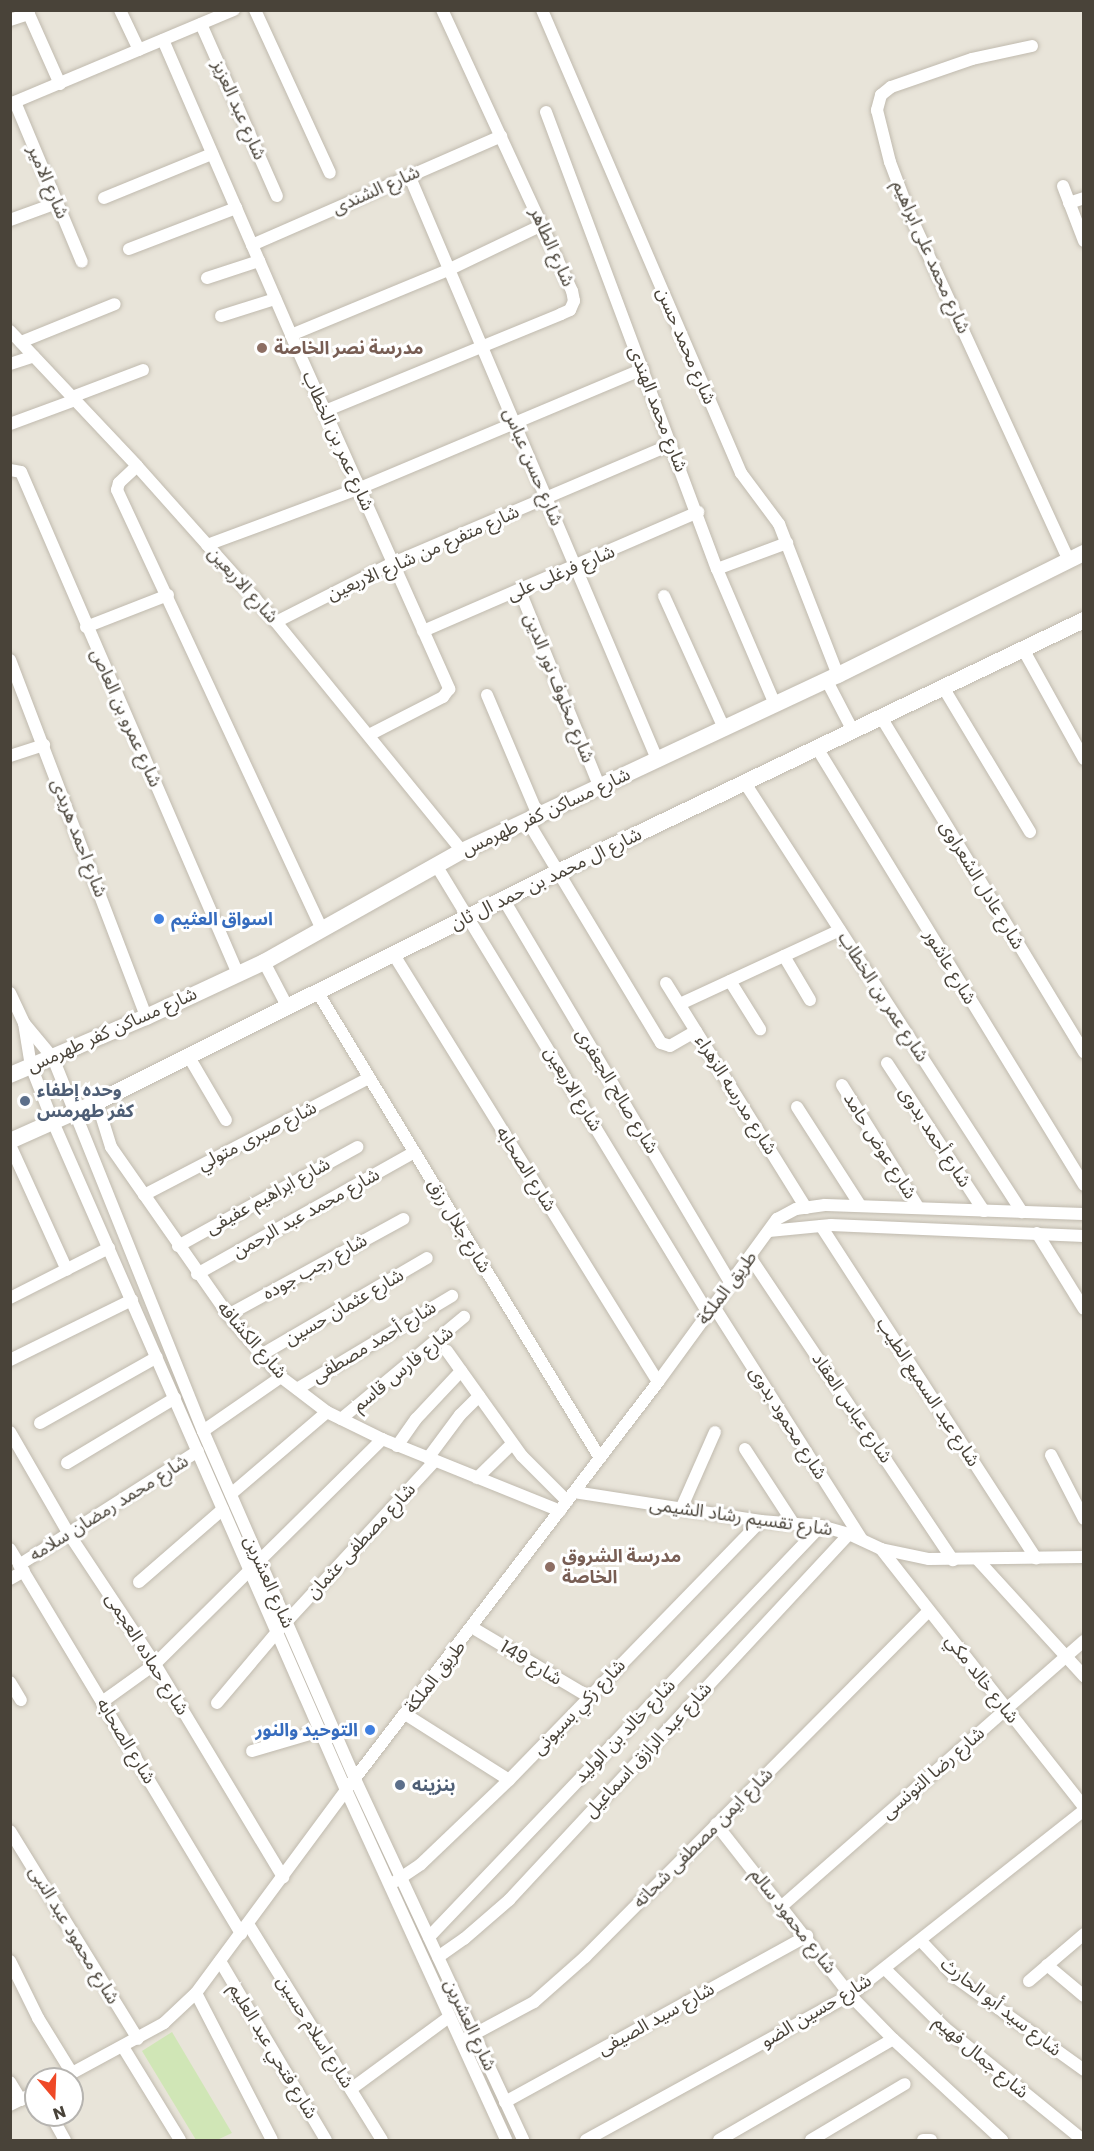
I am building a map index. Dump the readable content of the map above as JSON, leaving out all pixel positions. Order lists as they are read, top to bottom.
{
  "streets": {
    "street": [
      "شارع عبد العزيز",
      "شارع الامير",
      "شارع الشندى",
      "شارع الطاهر",
      "شارع محمد على ابراهيم",
      "شارع محمد حسن",
      "شارع محمد الهندى",
      "شارع عمر بن الخطاب",
      "شارع حسن عباس",
      "شارع متفرع من شارع الاربعين",
      "شارع فرغلى على",
      "شارع الاربعين",
      "شارع مخلوف نور الدين",
      "شارع عمرو بن العاص",
      "شارع مساكن كفر طهرمس",
      "شارع احمد هريدى",
      "شارع ال محمد بن حمد ال ثان",
      "شارع عادل الشعراوى",
      "شارع عاشور",
      "شارع صالح الجعفرى",
      "شارع مدرسه الزهراء",
      "شارع صبرى متولي",
      "شارع أحمد بدوى",
      "شارع عوض حامد",
      "شارع الصحابه",
      "شارع ابراهيم عفيفى",
      "شارع محمد عبد الرحمن",
      "شارع جلال رزق",
      "شارع رجب جوده",
      "طريق الملكة",
      "شارع عثمان حسين",
      "شارع الكشافه",
      "شارع أحمد مصطفى",
      "شارع فارس قاسم",
      "شارع عبد السميع الطيب",
      "شارع عباس العقاد",
      "شارع محمود بدوى",
      "شارع محمد رمضان سلامه",
      "شارع تقسيم رشاد الشيمى",
      "شارع مصطفى عثمان",
      "شارع العشرين",
      "شارع حماده العجمى",
      "شارع 149",
      "شارع خالد مكي",
      "شارع زكي بسيونى",
      "شارع خالد بن الوليد",
      "شارع عبد الرازق اسماعيل",
      "شارع رضا التونسى",
      "شارع ايمن مصطفى شحاته",
      "شارع محمود سالم",
      "شارع محمود عبد النبى",
      "شارع سيد أبو الحارث",
      "شارع حسين الضو",
      "شارع سيد الصيفى",
      "شارع اسلام حسين",
      "شارع فتحي عبد العليم",
      "شارع جمال فهيم"
    ]
  },
  "crossings": [
    ["شارع الشندى", "شارع الطاهر"],
    ["شارع الشندى", "شارع عمر بن الخطاب"],
    ["شارع الشندى", "شارع حسن عباس"],
    ["شارع الطاهر", "شارع عمر بن الخطاب"],
    ["شارع الطاهر", "شارع حسن عباس"],
    ["شارع محمد على ابراهيم", "شارع مساكن كفر طهرمس"],
    ["شارع محمد حسن", "شارع مساكن كفر طهرمس"],
    ["شارع محمد حسن", "شارع ال محمد بن حمد ال ثان"],
    ["شارع محمد الهندى", "شارع متفرع من شارع الاربعين"],
    ["شارع محمد الهندى", "شارع فرغلى على"],
    ["شارع محمد الهندى", "شارع مساكن كفر طهرمس"],
    ["شارع عمر بن الخطاب", "شارع متفرع من شارع الاربعين"],
    ["شارع عمر بن الخطاب", "شارع فرغلى على"],
    ["شارع عمر بن الخطاب", "شارع الاربعين"],
    ["شارع عمر بن الخطاب", "شارع ال محمد بن حمد ال ثان"],
    ["شارع عمر بن الخطاب", "طريق الملكة"],
    ["شارع حسن عباس", "شارع متفرع من شارع الاربعين"],
    ["شارع حسن عباس", "شارع فرغلى على"],
    ["شارع حسن عباس", "شارع مساكن كفر طهرمس"],
    ["شارع متفرع من شارع الاربعين", "شارع الاربعين"],
    ["شارع فرغلى على", "شارع مخلوف نور الدين"],
    ["شارع الاربعين", "شارع مساكن كفر طهرمس"],
    ["شارع الاربعين", "شارع ال محمد بن حمد ال ثان"],
    ["شارع الاربعين", "طريق الملكة"],
    ["شارع الاربعين", "شارع محمود بدوى"],
    ["شارع مخلوف نور الدين", "شارع مساكن كفر طهرمس"],
    ["شارع عمرو بن العاص", "شارع مساكن كفر طهرمس"],
    ["شارع مساكن كفر طهرمس", "شارع احمد هريدى"],
    ["شارع مساكن كفر طهرمس", "شارع العشرين"],
    ["شارع ال محمد بن حمد ال ثان", "شارع عادل الشعراوى"],
    ["شارع ال محمد بن حمد ال ثان", "شارع عاشور"],
    ["شارع ال محمد بن حمد ال ثان", "شارع صالح الجعفرى"],
    ["شارع ال محمد بن حمد ال ثان", "شارع الصحابه"],
    ["شارع ال محمد بن حمد ال ثان", "شارع جلال رزق"],
    ["شارع ال محمد بن حمد ال ثان", "شارع الكشافه"],
    ["شارع ال محمد بن حمد ال ثان", "شارع العشرين"],
    ["شارع صالح الجعفرى", "طريق الملكة"],
    ["شارع مدرسه الزهراء", "طريق الملكة"],
    ["شارع صبرى متولي", "شارع جلال رزق"],
    ["شارع صبرى متولي", "شارع الكشافه"],
    ["شارع أحمد بدوى", "طريق الملكة"],
    ["شارع عوض حامد", "طريق الملكة"],
    ["شارع الصحابه", "طريق الملكة"],
    ["شارع الصحابه", "شارع محمد رمضان سلامه"],
    ["شارع الصحابه", "شارع اسلام حسين"],
    ["شارع ابراهيم عفيفى", "شارع الكشافه"],
    ["شارع محمد عبد الرحمن", "شارع جلال رزق"],
    ["شارع محمد عبد الرحمن", "شارع الكشافه"],
    ["شارع جلال رزق", "طريق الملكة"],
    ["شارع رجب جوده", "شارع الكشافه"],
    ["طريق الملكة", "شارع الكشافه"],
    ["طريق الملكة", "شارع عباس العقاد"],
    ["طريق الملكة", "شارع محمود بدوى"],
    ["طريق الملكة", "شارع تقسيم رشاد الشيمى"],
    ["طريق الملكة", "شارع العشرين"],
    ["طريق الملكة", "شارع حماده العجمى"],
    ["طريق الملكة", "شارع 149"],
    ["طريق الملكة", "شارع محمود عبد النبى"],
    ["طريق الملكة", "شارع اسلام حسين"],
    ["طريق الملكة", "شارع فتحي عبد العليم"],
    ["شارع عثمان حسين", "شارع الكشافه"],
    ["شارع الكشافه", "شارع أحمد مصطفى"],
    ["شارع الكشافه", "شارع فارس قاسم"],
    ["شارع الكشافه", "شارع تقسيم رشاد الشيمى"],
    ["شارع الكشافه", "شارع مصطفى عثمان"],
    ["شارع عبد السميع الطيب", "شارع تقسيم رشاد الشيمى"],
    ["شارع عباس العقاد", "شارع تقسيم رشاد الشيمى"],
    ["شارع محمود بدوى", "شارع تقسيم رشاد الشيمى"],
    ["شارع محمد رمضان سلامه", "شارع العشرين"],
    ["شارع محمد رمضان سلامه", "شارع حماده العجمى"],
    ["شارع تقسيم رشاد الشيمى", "شارع خالد مكي"],
    ["شارع تقسيم رشاد الشيمى", "شارع زكي بسيونى"],
    ["شارع تقسيم رشاد الشيمى", "شارع خالد بن الوليد"],
    ["شارع تقسيم رشاد الشيمى", "شارع عبد الرازق اسماعيل"],
    ["شارع مصطفى عثمان", "شارع العشرين"],
    ["شارع العشرين", "شارع زكي بسيونى"],
    ["شارع العشرين", "شارع خالد بن الوليد"],
    ["شارع العشرين", "شارع عبد الرازق اسماعيل"],
    ["شارع العشرين", "شارع ايمن مصطفى شحاته"],
    ["شارع العشرين", "شارع سيد الصيفى"],
    ["شارع 149", "شارع زكي بسيونى"],
    ["شارع خالد مكي", "شارع رضا التونسى"],
    ["شارع خالد مكي", "شارع ايمن مصطفى شحاته"],
    ["شارع خالد مكي", "شارع حسين الضو"],
    ["شارع رضا التونسى", "شارع محمود سالم"],
    ["شارع ايمن مصطفى شحاته", "شارع محمود سالم"],
    ["شارع محمود سالم", "شارع حسين الضو"],
    ["شارع محمود سالم", "شارع سيد الصيفى"],
    ["شارع سيد أبو الحارث", "شارع حسين الضو"],
    ["شارع حسين الضو", "شارع جمال فهيم"]
  ],
  "places": [
    "مدرسة نصر الخاصة",
    "اسواق العثيم",
    "وحده إطفاء كفر طهرمس",
    "مدرسة الشروق الخاصة",
    "التوحيد والنور",
    "بنزينه"
  ],
  "north": "bottom"
}
